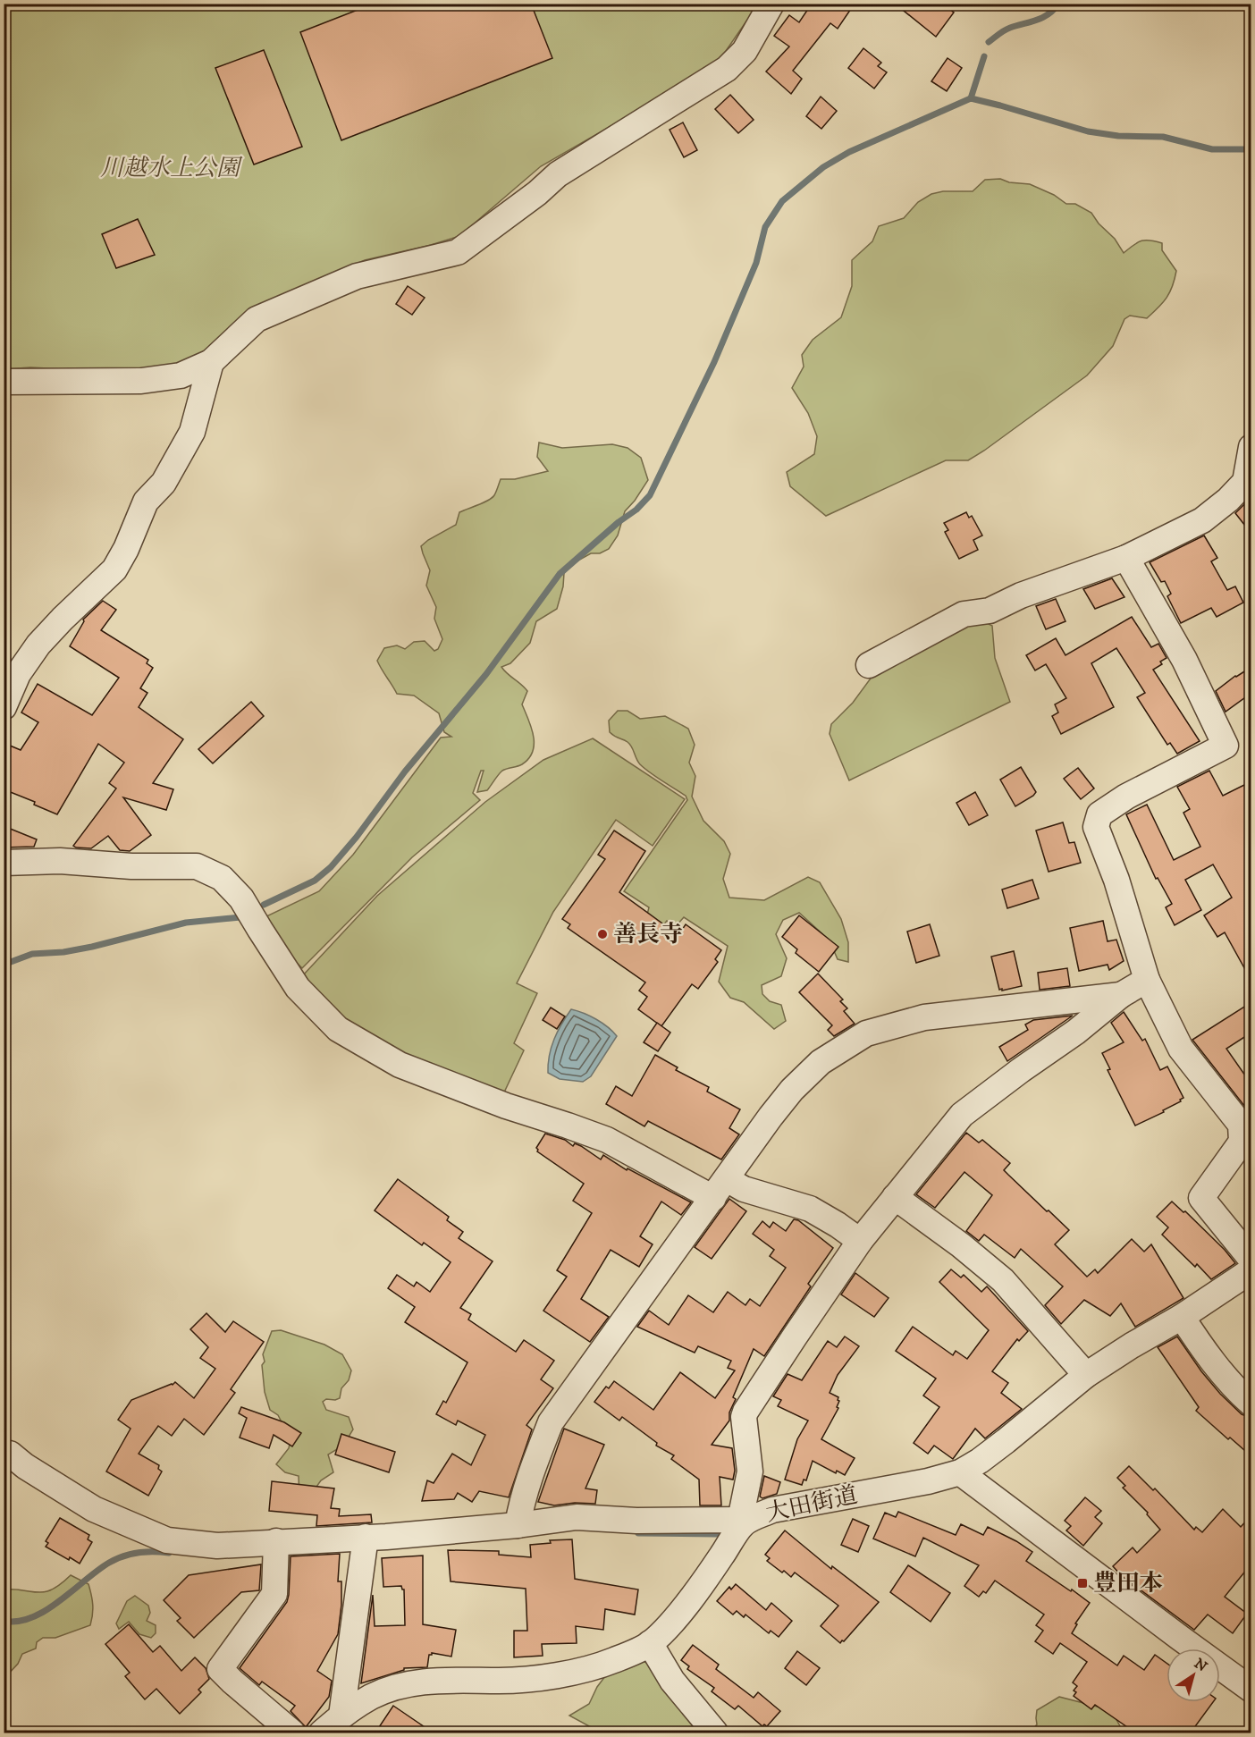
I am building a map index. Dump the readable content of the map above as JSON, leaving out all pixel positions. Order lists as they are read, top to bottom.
{
  "streets": {
    "street": ["大田街道"]
  },
  "parks": ["川越水上公園"],
  "places": {
    "other": ["善長寺"],
    "transit": ["豊田本"]
  },
  "north": "top right"
}
